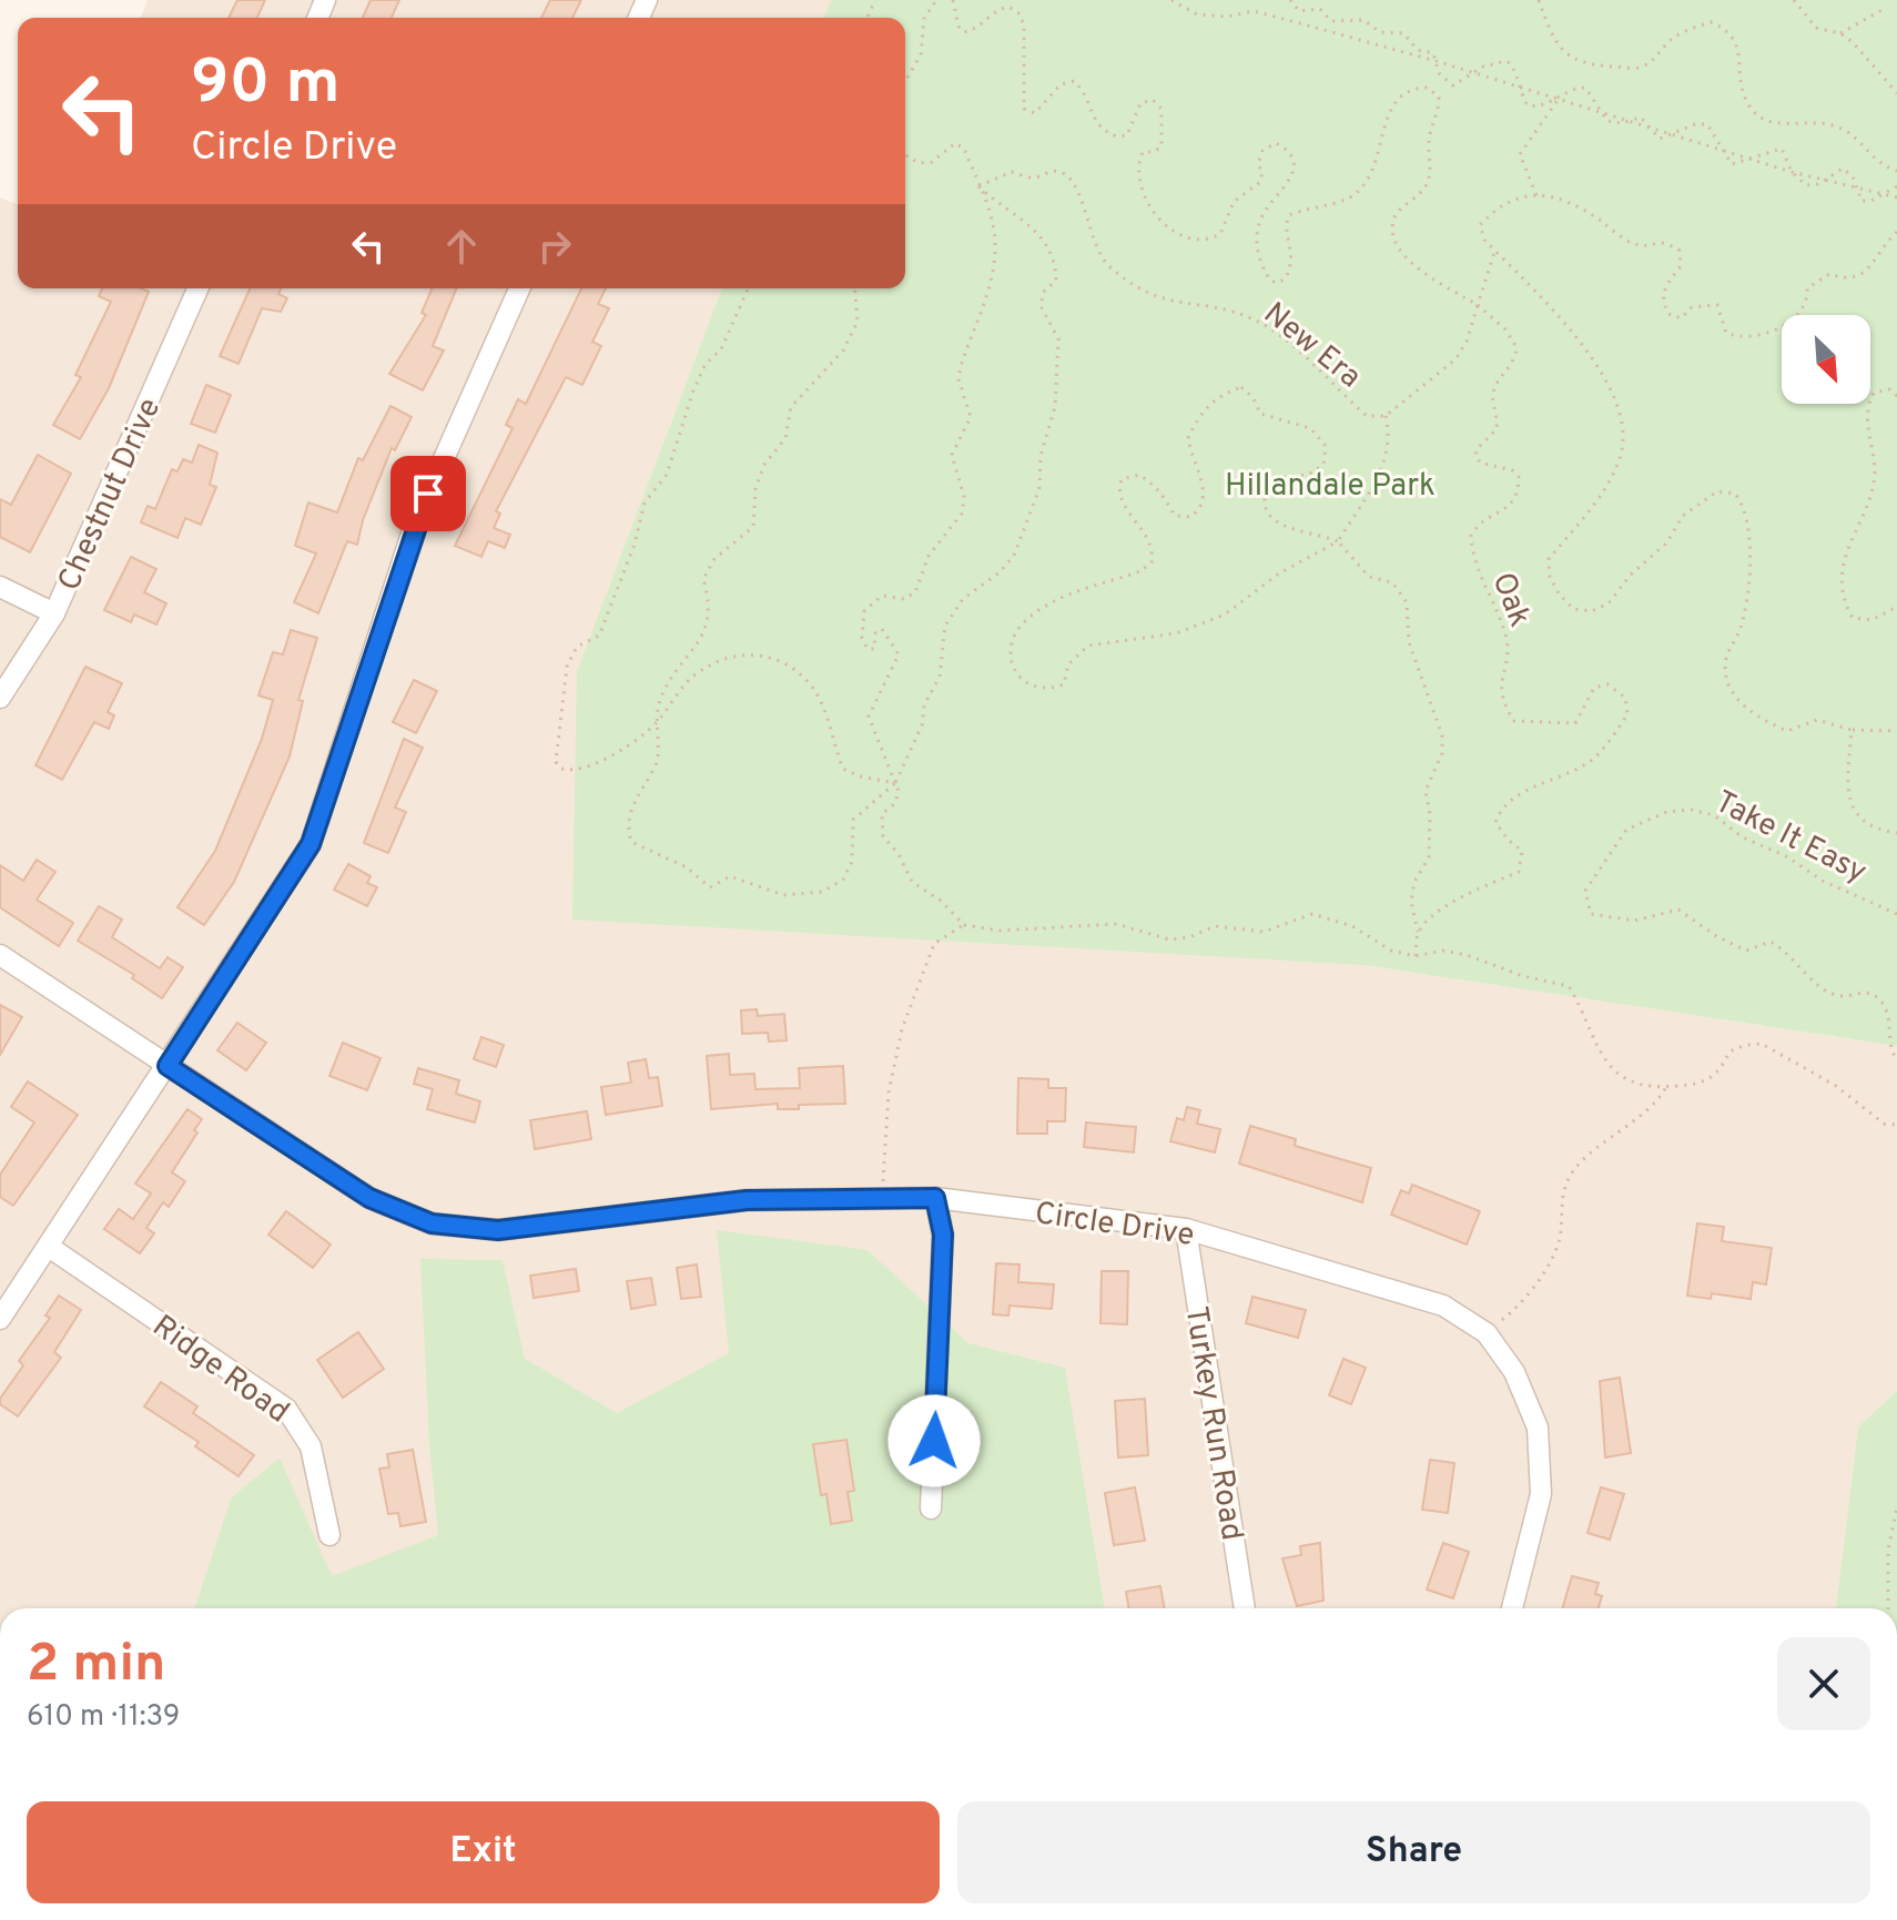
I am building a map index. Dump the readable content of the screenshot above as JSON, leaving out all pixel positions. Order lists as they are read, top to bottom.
{
  "streets": {
    "street": [
      "Chestnut Drive",
      "Circle Drive",
      "Ridge Road",
      "Turkey Run Road"
    ],
    "path": ["New Era", "Oak", "Take It Easy"]
  },
  "crossings": [
    ["New Era", "Oak"],
    ["Circle Drive", "Turkey Run Road"]
  ],
  "parks": ["Hillandale Park"],
  "north": "bottom right",
  "page": {
    "turn": ["90 m", "Circle Drive"],
    "heading": ["2 min", "610 m · 11:39"],
    "buttons": ["Exit", "Share"]
  }
}
